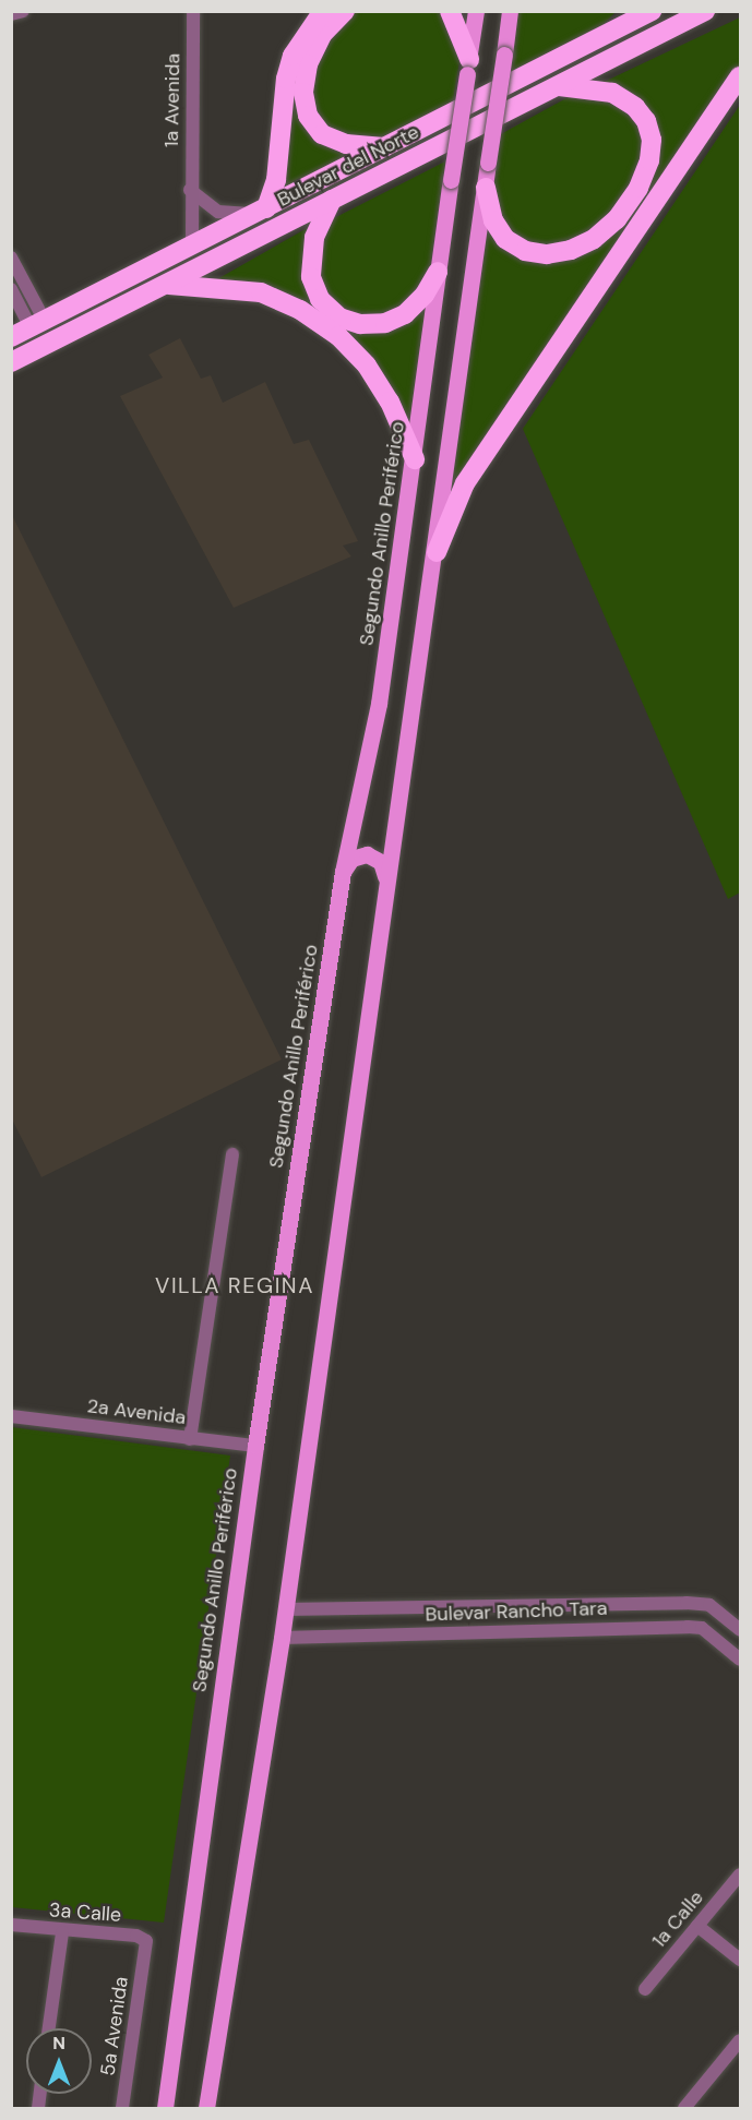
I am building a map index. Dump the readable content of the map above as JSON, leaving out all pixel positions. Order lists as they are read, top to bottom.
{
  "streets": {
    "highway": ["Bulevar del Norte"],
    "main road": ["Segundo Anillo Periférico"],
    "street": [
      "1a Avenida",
      "2a Avenida",
      "Bulevar Rancho Tara",
      "3a Calle",
      "1a Calle",
      "5a Avenida"
    ]
  },
  "crossings": [
    ["1a Avenida", "Bulevar del Norte"],
    ["Segundo Anillo Periférico", "2a Avenida"],
    ["3a Calle", "5a Avenida"]
  ],
  "districts": ["VILLA REGINA"],
  "north": "top"
}
